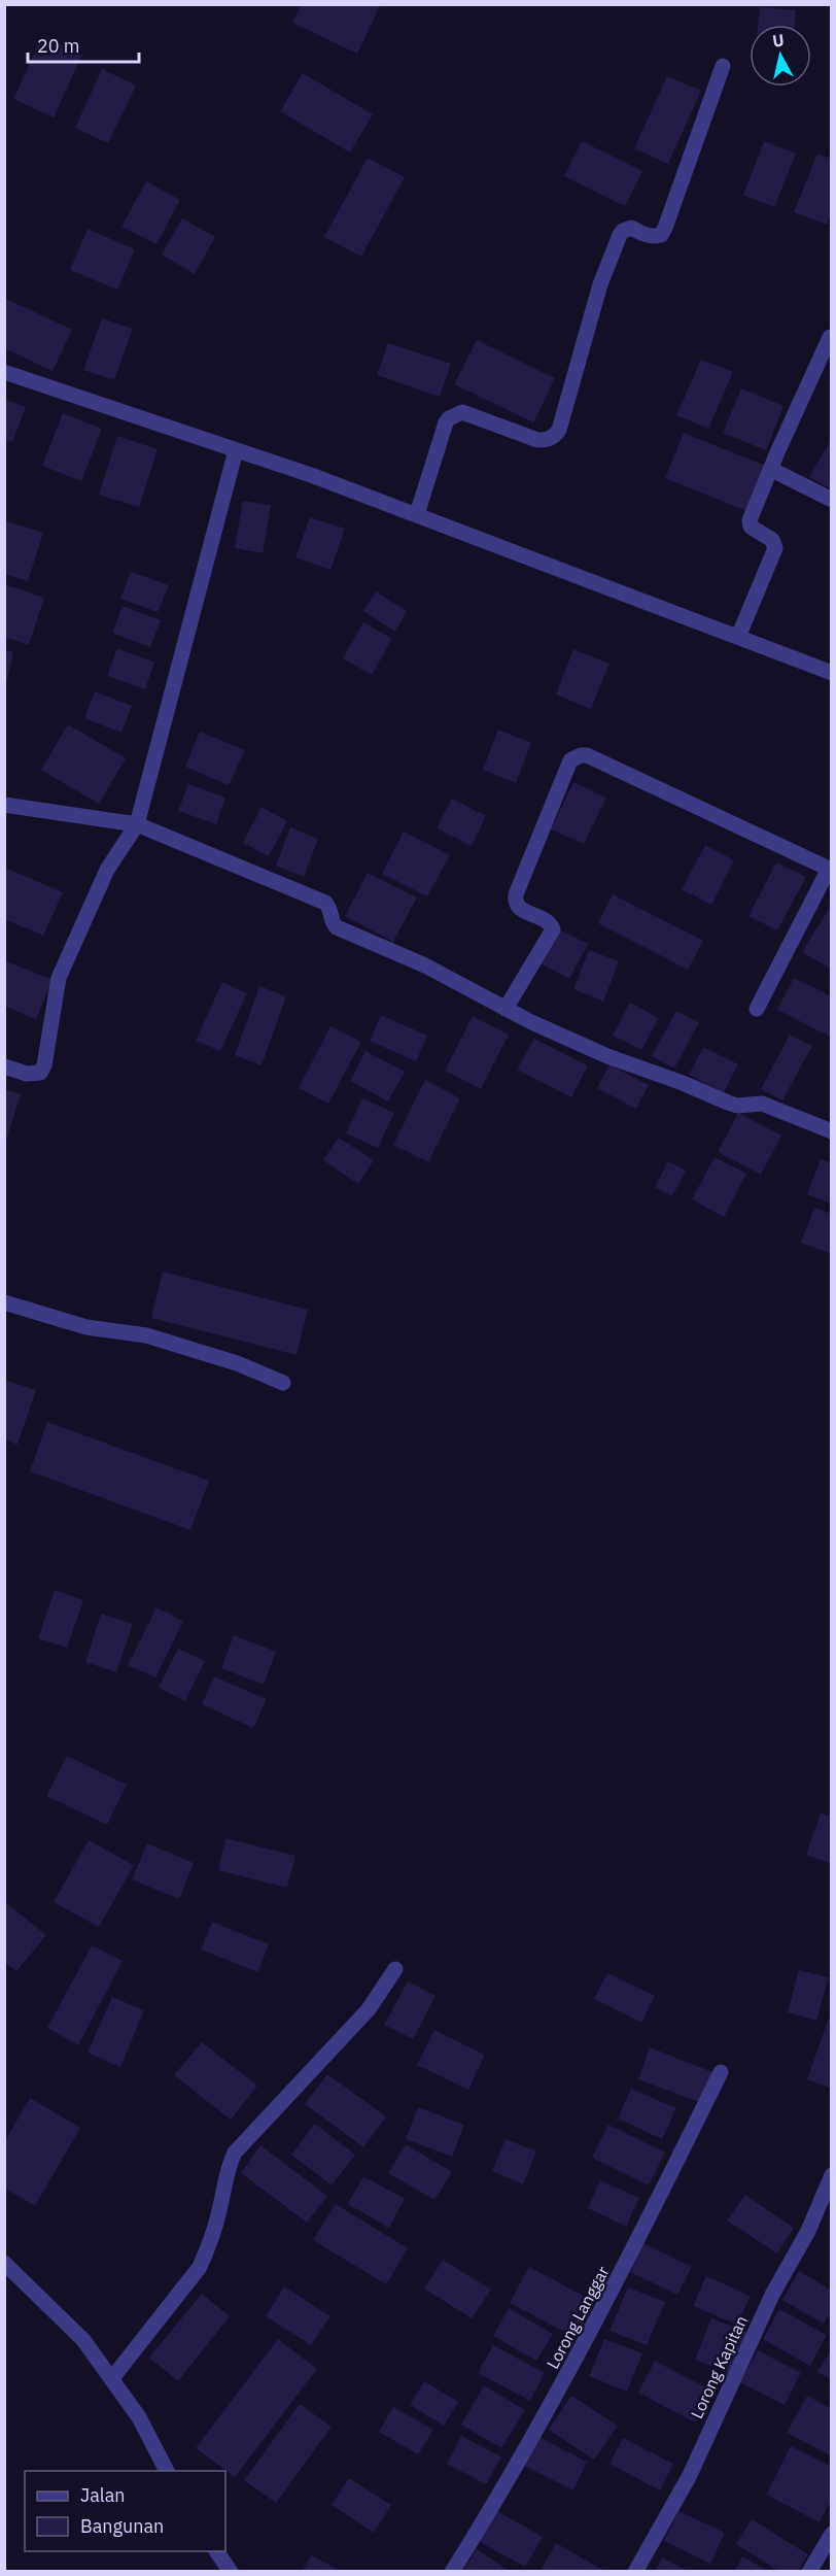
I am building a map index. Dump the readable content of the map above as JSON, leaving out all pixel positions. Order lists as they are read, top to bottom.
{
  "streets": {
    "street": ["Lorong Langgar", "Lorong Kapitan"]
  },
  "legend": ["Jalan", "Bangunan"],
  "scale_bar": "20 m",
  "north": "top"
}
